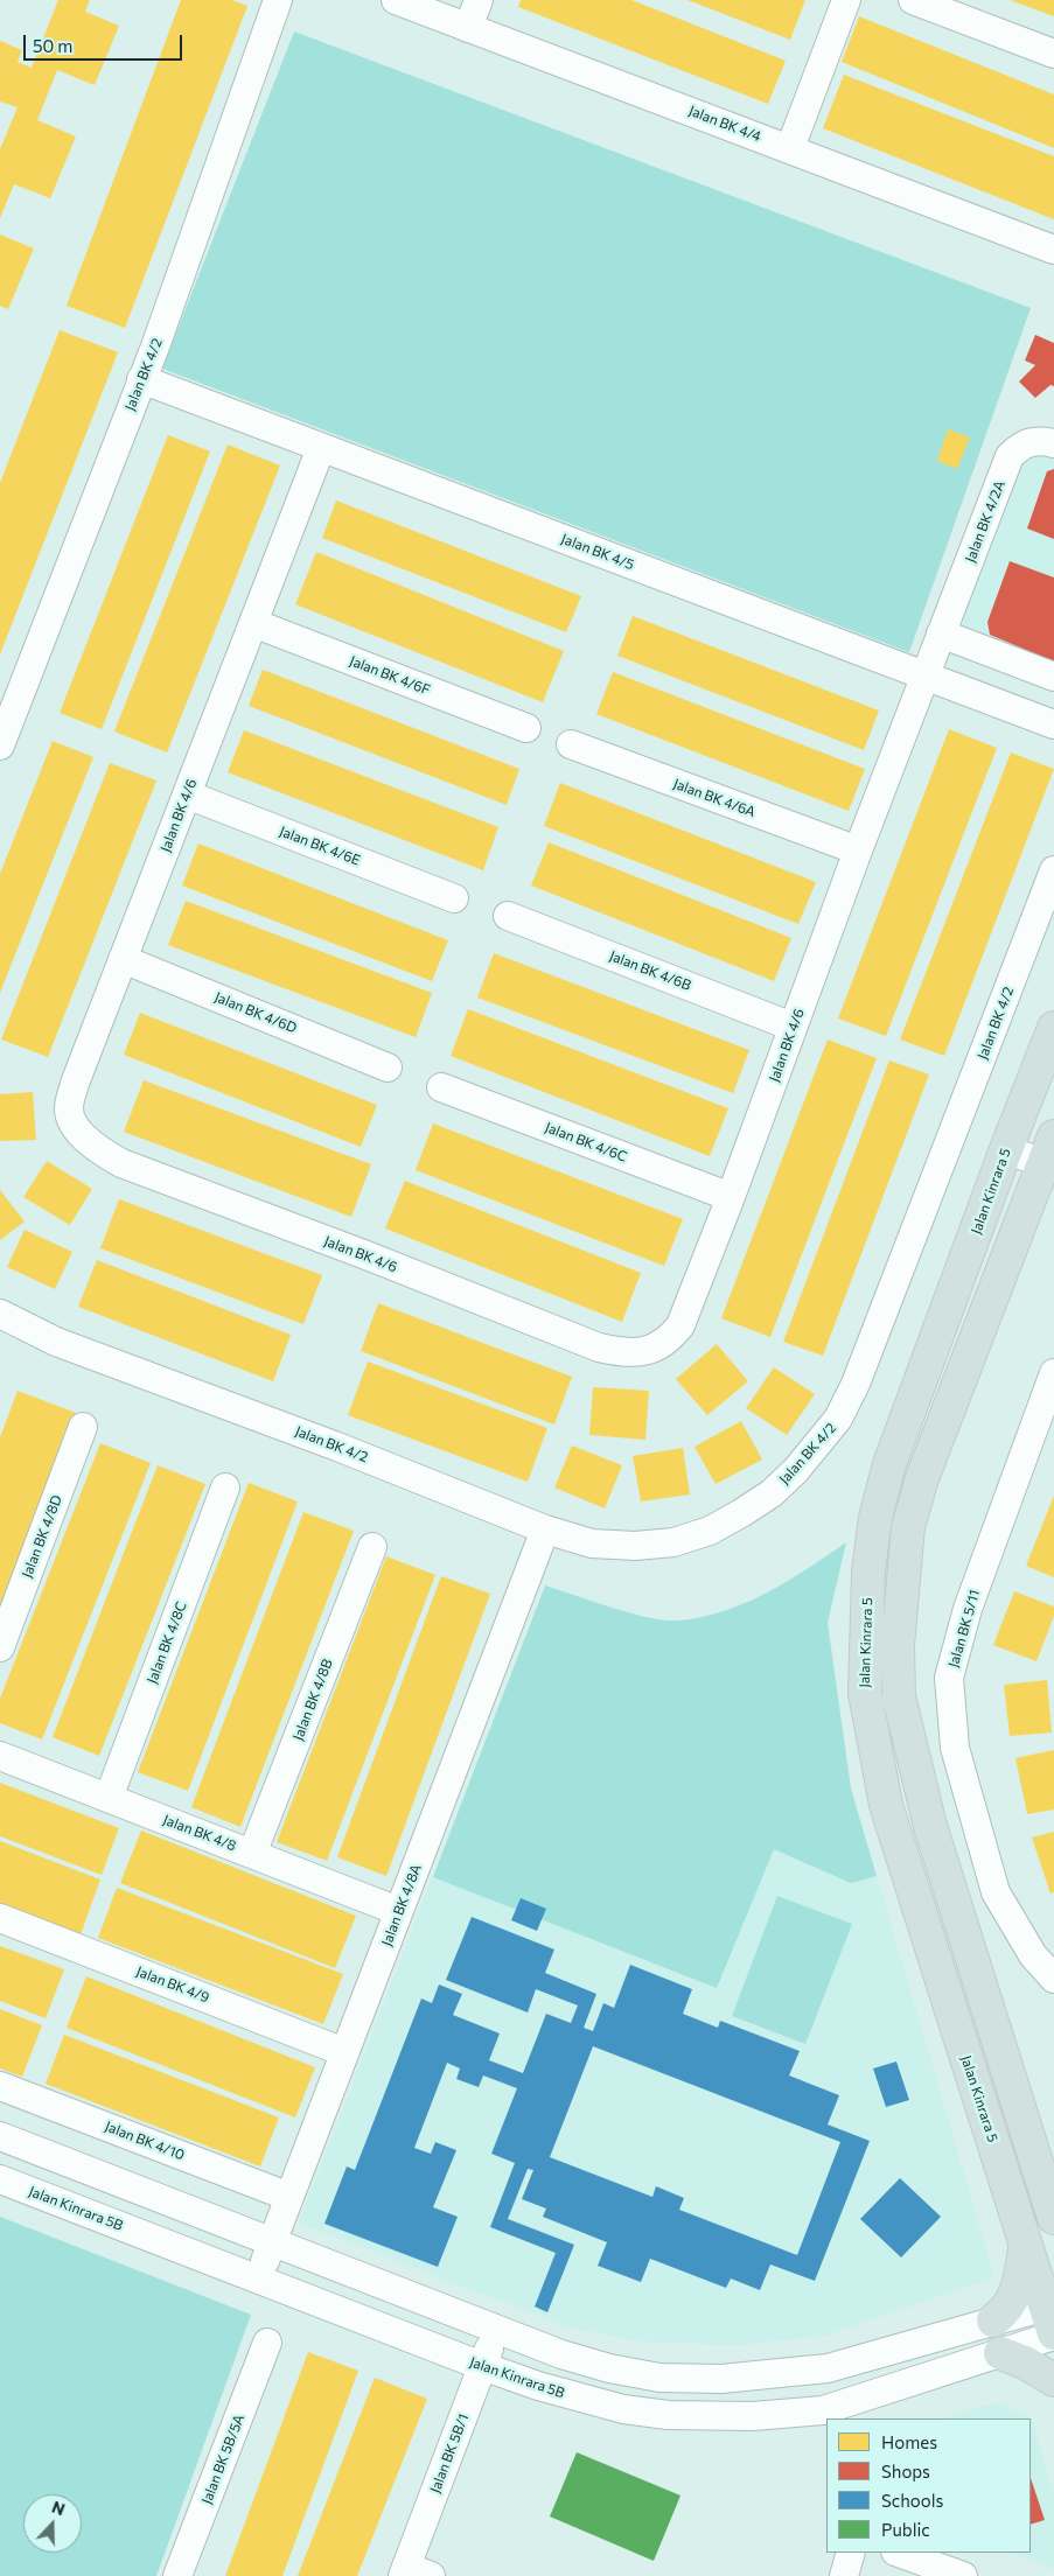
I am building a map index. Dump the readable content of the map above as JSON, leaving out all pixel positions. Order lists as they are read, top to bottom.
{
  "streets": {
    "main road": ["Jalan Kinrara 5"],
    "street": [
      "Jalan BK 4/4",
      "Jalan BK 4/2",
      "Jalan BK 4/2A",
      "Jalan BK 4/5",
      "Jalan BK 4/6F",
      "Jalan BK 4/6A",
      "Jalan BK 4/6",
      "Jalan BK 4/6E",
      "Jalan BK 4/6B",
      "Jalan BK 4/6D",
      "Jalan BK 4/6C",
      "Jalan BK 4/8D",
      "Jalan BK 5/11",
      "Jalan BK 4/8C",
      "Jalan BK 4/8B",
      "Jalan BK 4/8",
      "Jalan BK 4/8A",
      "Jalan BK 4/9",
      "Jalan BK 4/10",
      "Jalan Kinrara 5B",
      "Jalan BK 5B/1",
      "Jalan BK 5B/5A"
    ]
  },
  "crossings": [
    ["Jalan BK 4/2", "Jalan BK 4/5"],
    ["Jalan BK 4/2", "Jalan BK 4/8A"],
    ["Jalan BK 4/2A", "Jalan BK 4/5"],
    ["Jalan BK 4/2A", "Jalan BK 4/6"],
    ["Jalan BK 4/5", "Jalan BK 4/6"],
    ["Jalan BK 4/6F", "Jalan BK 4/6"],
    ["Jalan BK 4/6A", "Jalan BK 4/6"],
    ["Jalan BK 4/6", "Jalan BK 4/6E"],
    ["Jalan BK 4/6", "Jalan BK 4/6B"],
    ["Jalan BK 4/6", "Jalan BK 4/6D"],
    ["Jalan BK 4/6", "Jalan BK 4/6C"],
    ["Jalan Kinrara 5", "Jalan Kinrara 5B"],
    ["Jalan BK 4/8C", "Jalan BK 4/8"],
    ["Jalan BK 4/8B", "Jalan BK 4/8"],
    ["Jalan BK 4/8", "Jalan BK 4/8A"],
    ["Jalan BK 4/8A", "Jalan BK 4/9"],
    ["Jalan BK 4/8A", "Jalan BK 4/10"],
    ["Jalan BK 4/8A", "Jalan Kinrara 5B"],
    ["Jalan Kinrara 5B", "Jalan BK 5B/1"]
  ],
  "legend": [
    "Homes",
    "Shops",
    "Schools",
    "Public"
  ],
  "scale_bar": "50 m",
  "north": "top"
}
